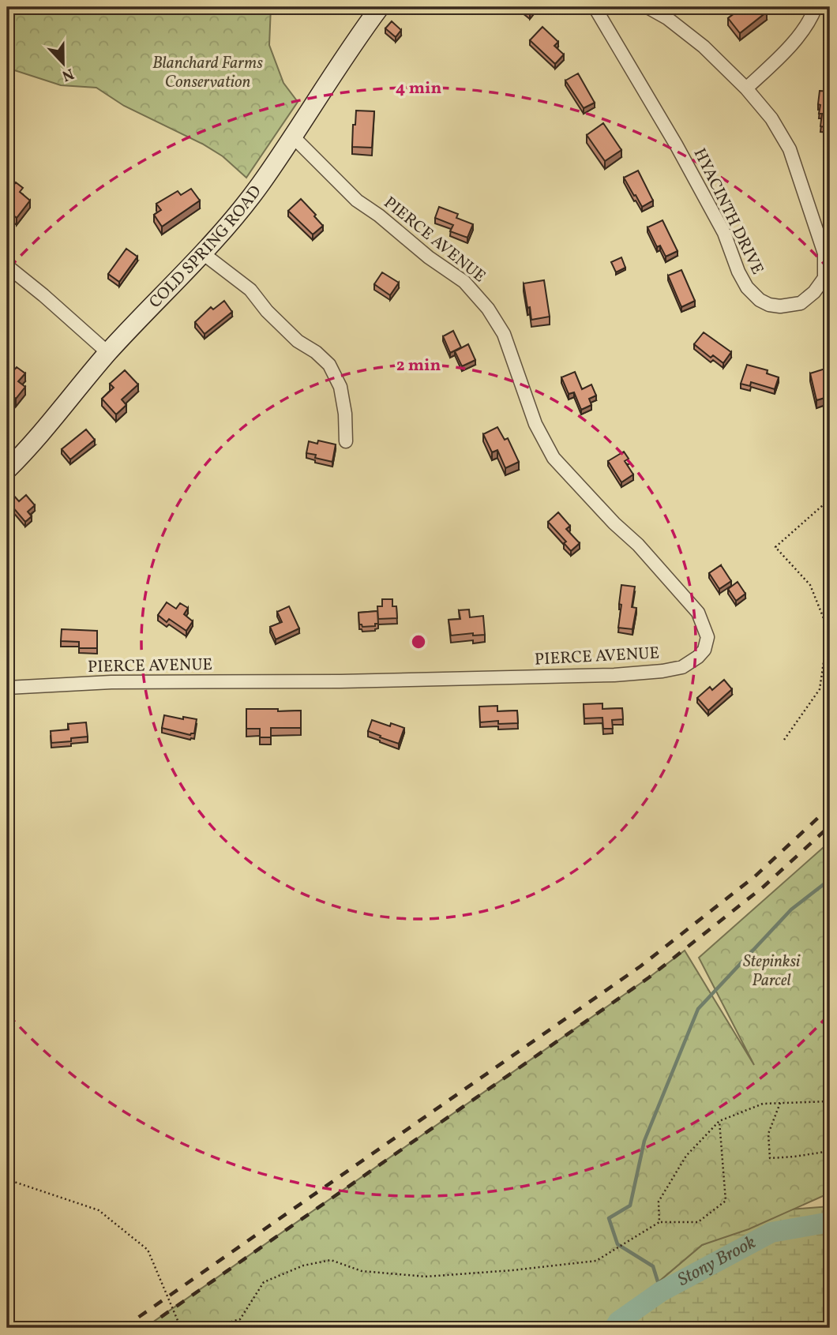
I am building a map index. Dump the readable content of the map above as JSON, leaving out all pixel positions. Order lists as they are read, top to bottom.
{
  "streets": {
    "street": ["HYACINTH DRIVE", "PIERCE AVENUE", "COLD SPRING ROAD"]
  },
  "crossings": [
    ["PIERCE AVENUE", "COLD SPRING ROAD"]
  ],
  "water": ["Stony Brook"],
  "parks": ["Blanchard Farms Conservation", "Stepinksi Parcel"],
  "north": "bottom",
  "rings": ["4 min", "2 min"]
}
